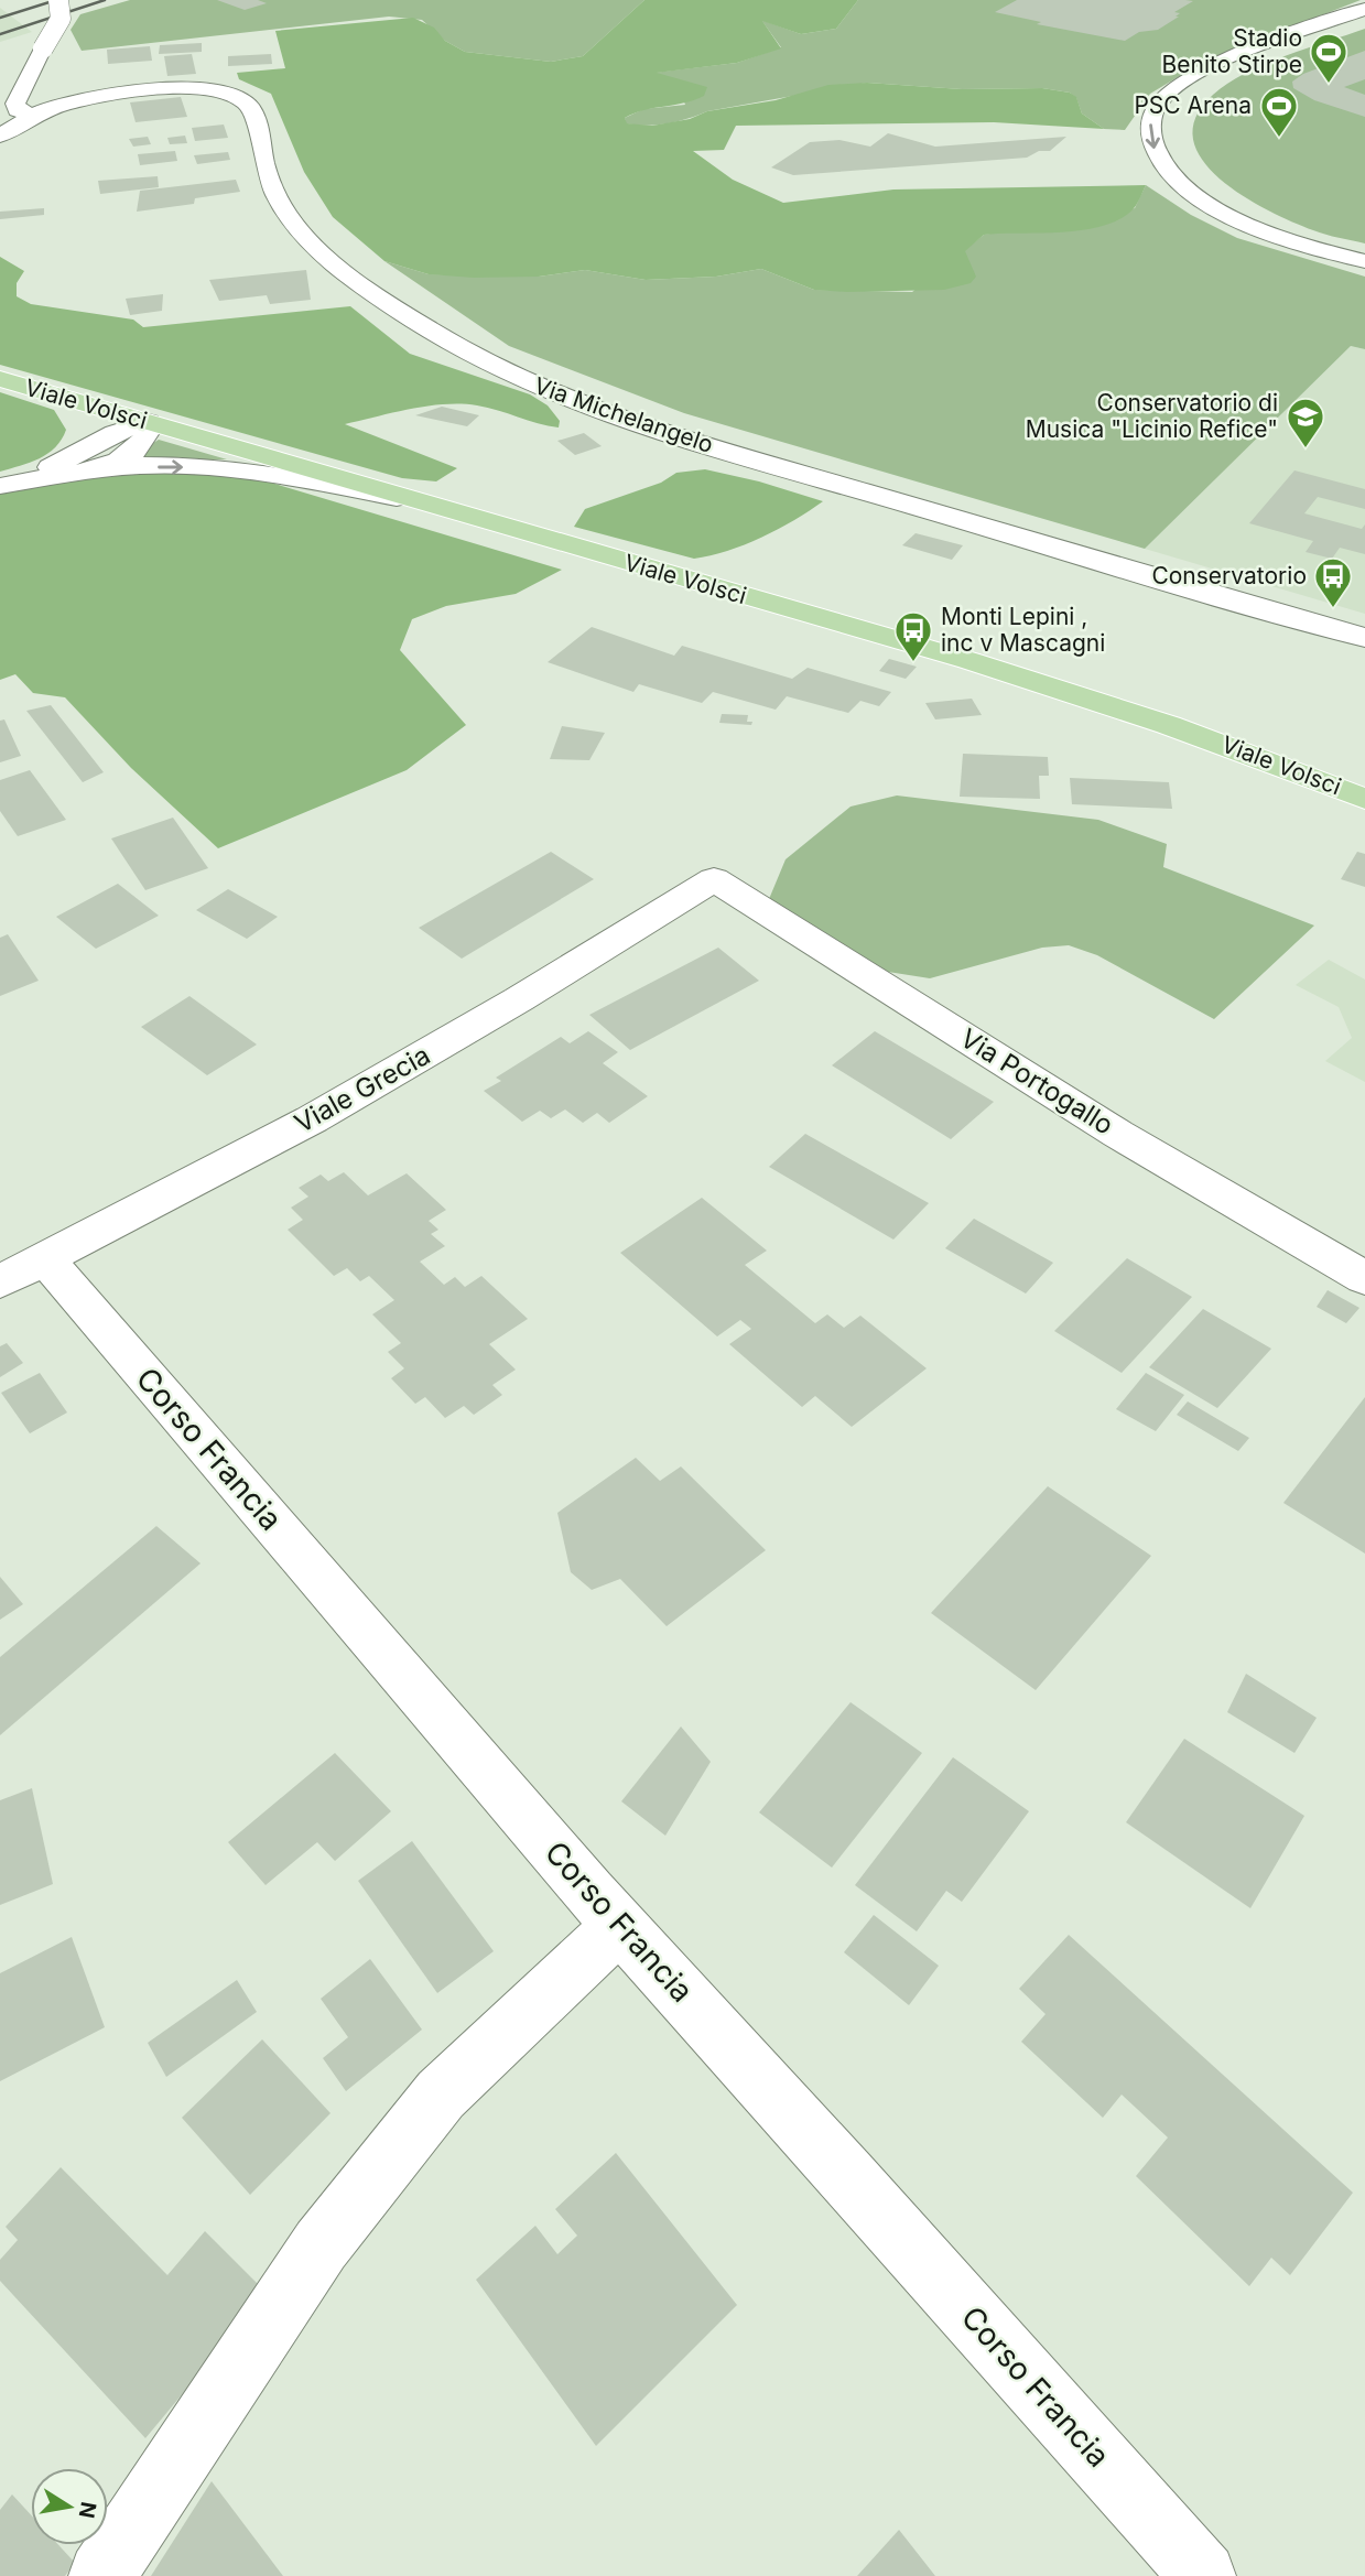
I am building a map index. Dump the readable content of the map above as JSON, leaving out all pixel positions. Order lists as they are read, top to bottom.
{
  "streets": {
    "main road": ["Viale Volsci"],
    "street": [
      "Via Michelangelo",
      "Via Portogallo",
      "Viale Grecia",
      "Corso Francia"
    ]
  },
  "crossings": [
    ["Via Portogallo", "Viale Grecia"],
    ["Viale Grecia", "Corso Francia"]
  ],
  "places": {
    "sports": ["Stadio Benito Stirpe", "PSC Arena"],
    "school or university": ["Conservatorio di Musica \"Licinio Refice\""],
    "bus stop": ["Conservatorio", "Monti Lepini , inc v Mascagni"]
  },
  "north": "right"
}
